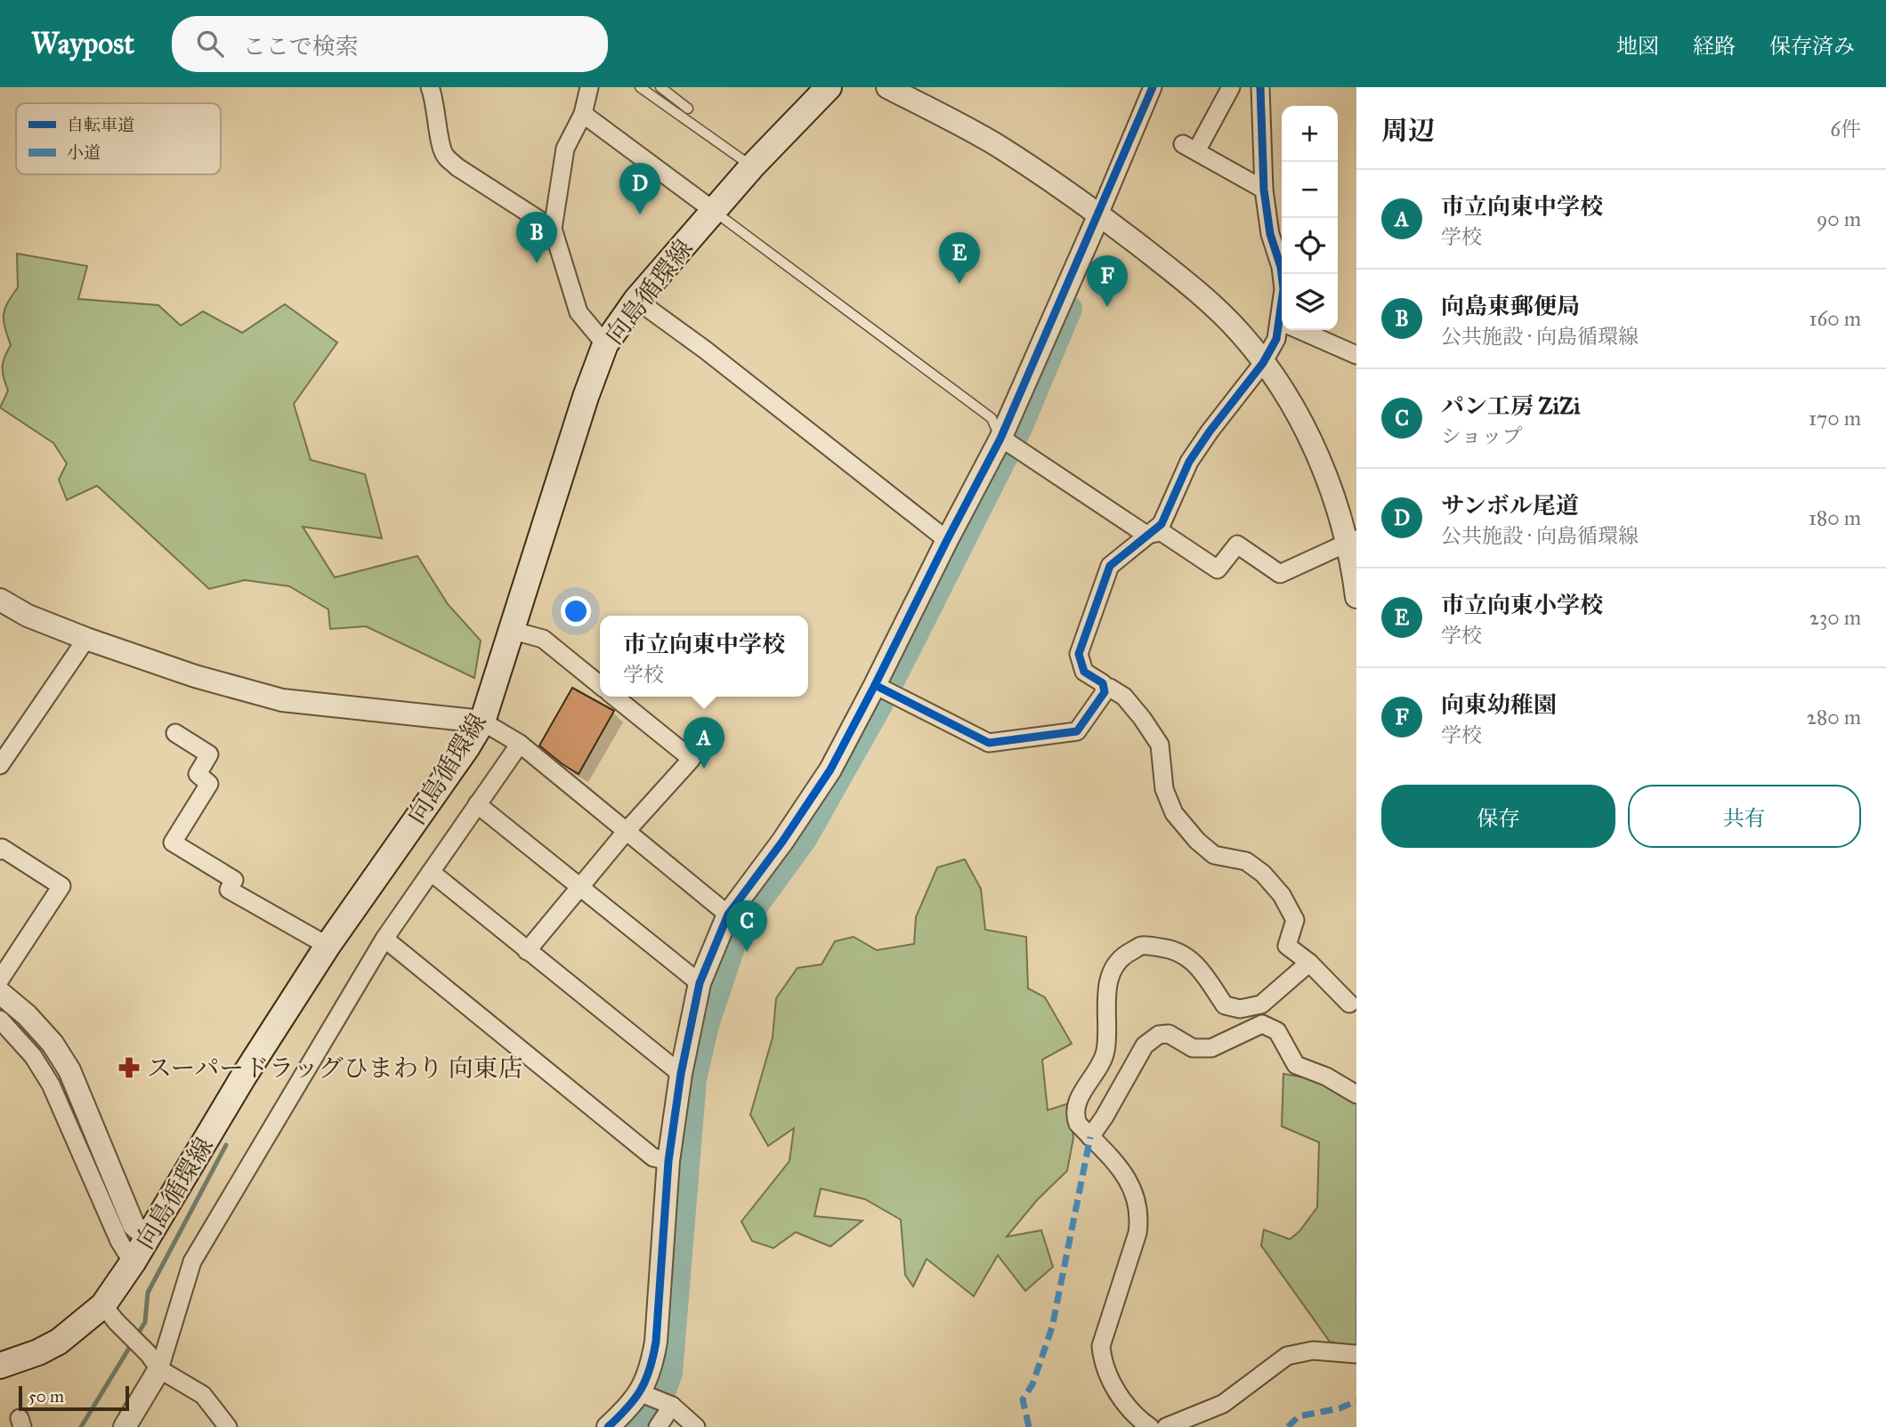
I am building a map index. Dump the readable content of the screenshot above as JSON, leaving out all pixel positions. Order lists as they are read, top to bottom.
{
  "streets": {
    "main road": ["向島循環線"]
  },
  "places": {
    "pharmacy": ["スーパードラッグひまわり 向東店"]
  },
  "legend": ["自転車道", "小道"],
  "scale_bar": "50 m",
  "page": {
    "header": "Waypost",
    "search": "ここで検索",
    "nav": ["地図", "経路", "保存済み"],
    "heading": ["周辺", "6件"],
    "map_buttons": ["+", "−"],
    "pins": [
      "D",
      "B",
      "E",
      "F",
      "A",
      "C"
    ],
    "list": [
      {
        "mark": "A",
        "name": "市立向東中学校",
        "note": "学校",
        "value": "90 m"
      },
      {
        "mark": "B",
        "name": "向島東郵便局",
        "note": "公共施設 · 向島循環線",
        "value": "160 m"
      },
      {
        "mark": "C",
        "name": "パン工房 ZiZi",
        "note": "ショップ",
        "value": "170 m"
      },
      {
        "mark": "D",
        "name": "サンボル尾道",
        "note": "公共施設 · 向島循環線",
        "value": "180 m"
      },
      {
        "mark": "E",
        "name": "市立向東小学校",
        "note": "学校",
        "value": "230 m"
      },
      {
        "mark": "F",
        "name": "向東幼稚園",
        "note": "学校",
        "value": "280 m"
      }
    ],
    "popup": ["市立向東中学校", "学校"],
    "buttons": ["保存", "共有"],
    "scale": "50 m"
  }
}
